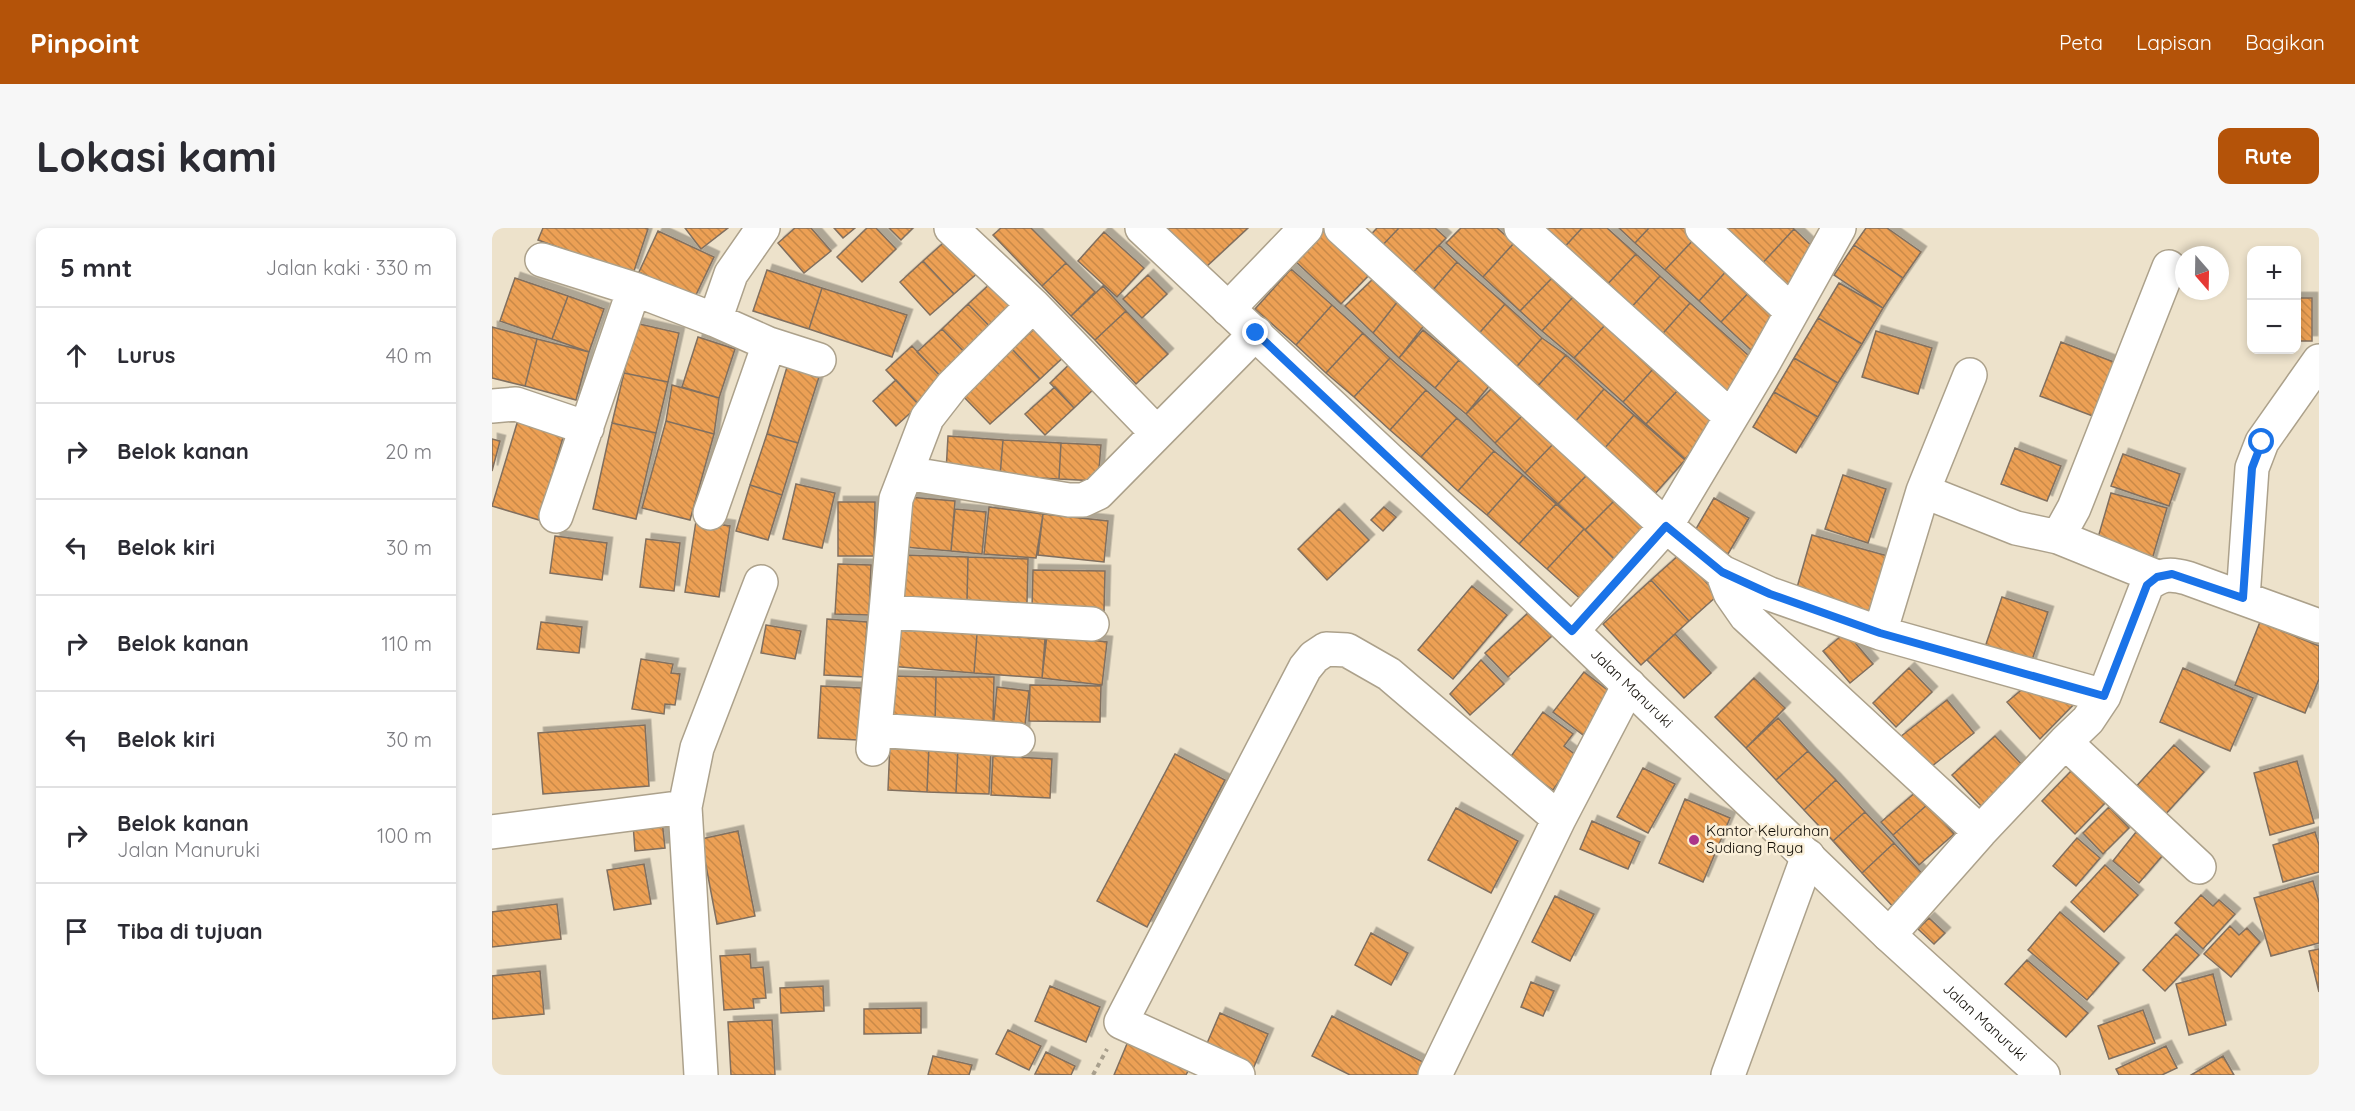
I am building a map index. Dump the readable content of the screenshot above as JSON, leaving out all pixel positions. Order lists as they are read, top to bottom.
{
  "streets": {
    "street": ["Jalan Manuruki"]
  },
  "places": ["Kantor Kelurahan Sudiang Raya"],
  "north": "bottom",
  "page": {
    "header": "Pinpoint",
    "nav": ["Peta", "Lapisan", "Bagikan"],
    "buttons": "Rute",
    "title": "Lokasi kami",
    "heading": ["5 mnt", "Jalan kaki · 330 m"],
    "map_buttons": ["+", "−"],
    "list": [
      ["Lurus", "40 m"],
      ["Belok kanan", "20 m"],
      ["Belok kiri", "30 m"],
      ["Belok kanan", "110 m"],
      ["Belok kiri", "30 m"],
      ["Belok kanan", "Jalan Manuruki", "100 m"],
      "Tiba di tujuan"
    ]
  }
}
